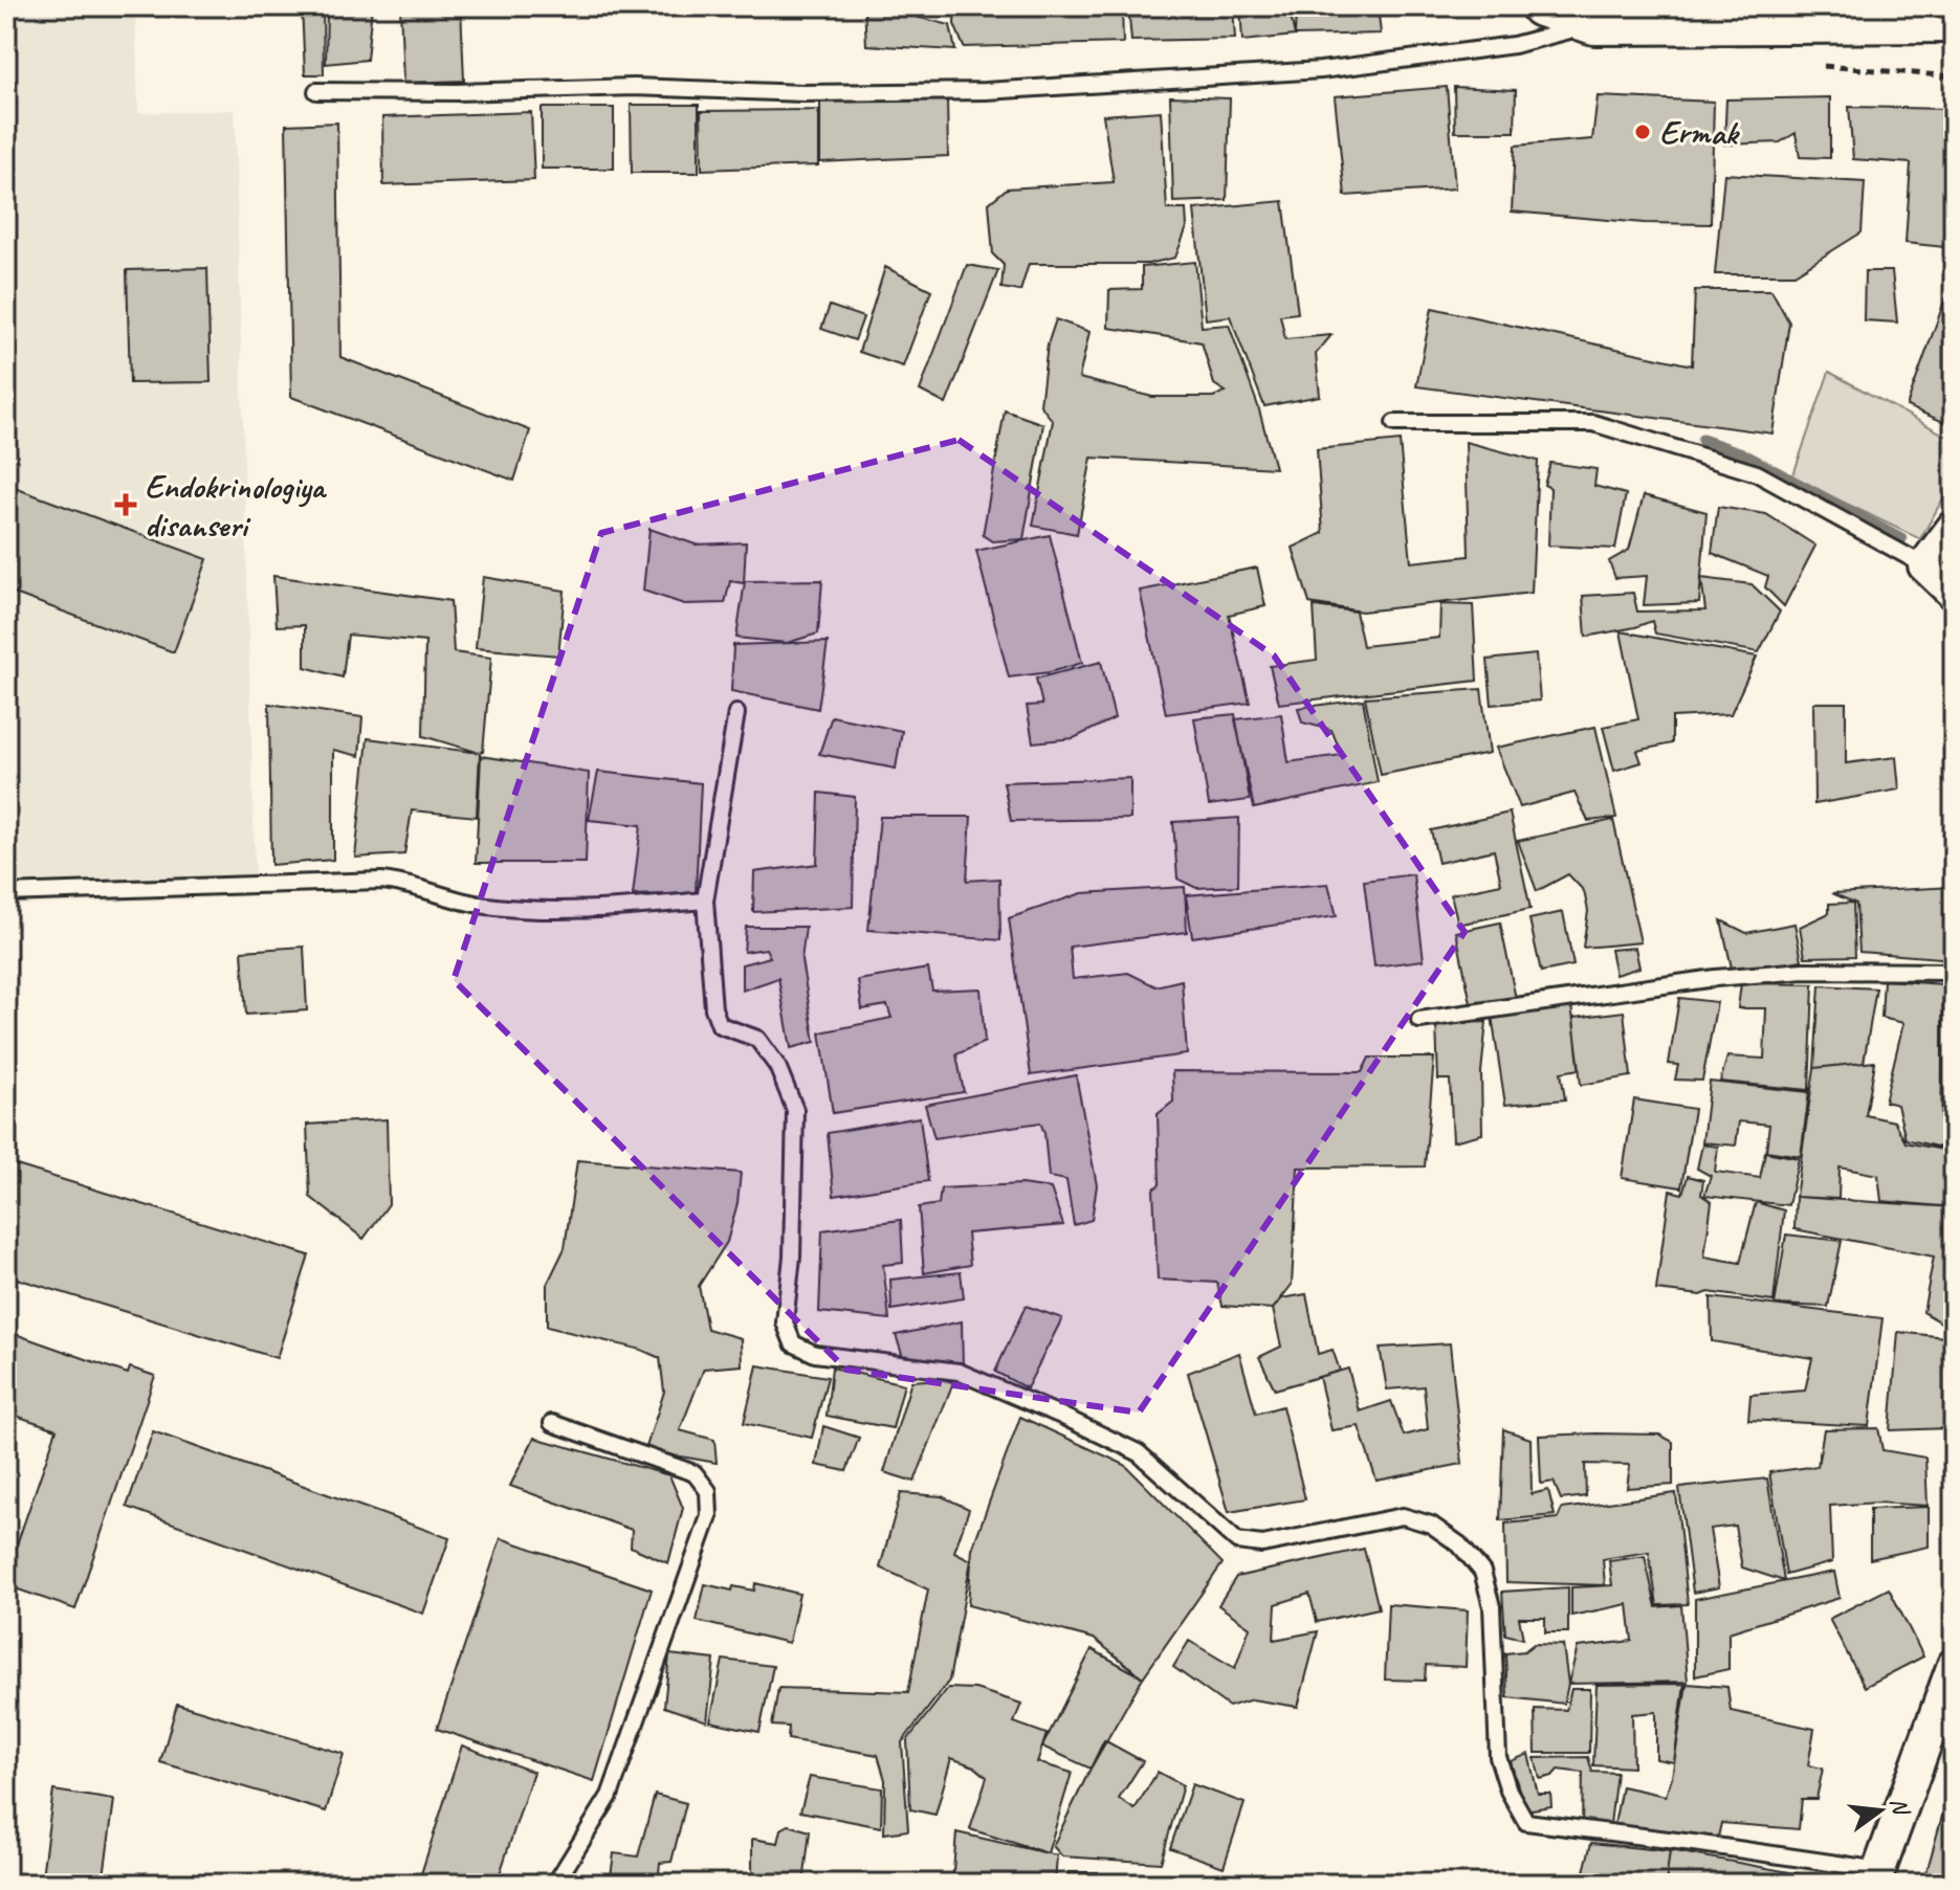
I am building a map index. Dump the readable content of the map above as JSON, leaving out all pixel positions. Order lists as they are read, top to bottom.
{
  "places": {
    "other": ["Ermak"],
    "health": ["Endokrinologiya disanseri"]
  },
  "north": "right"
}
